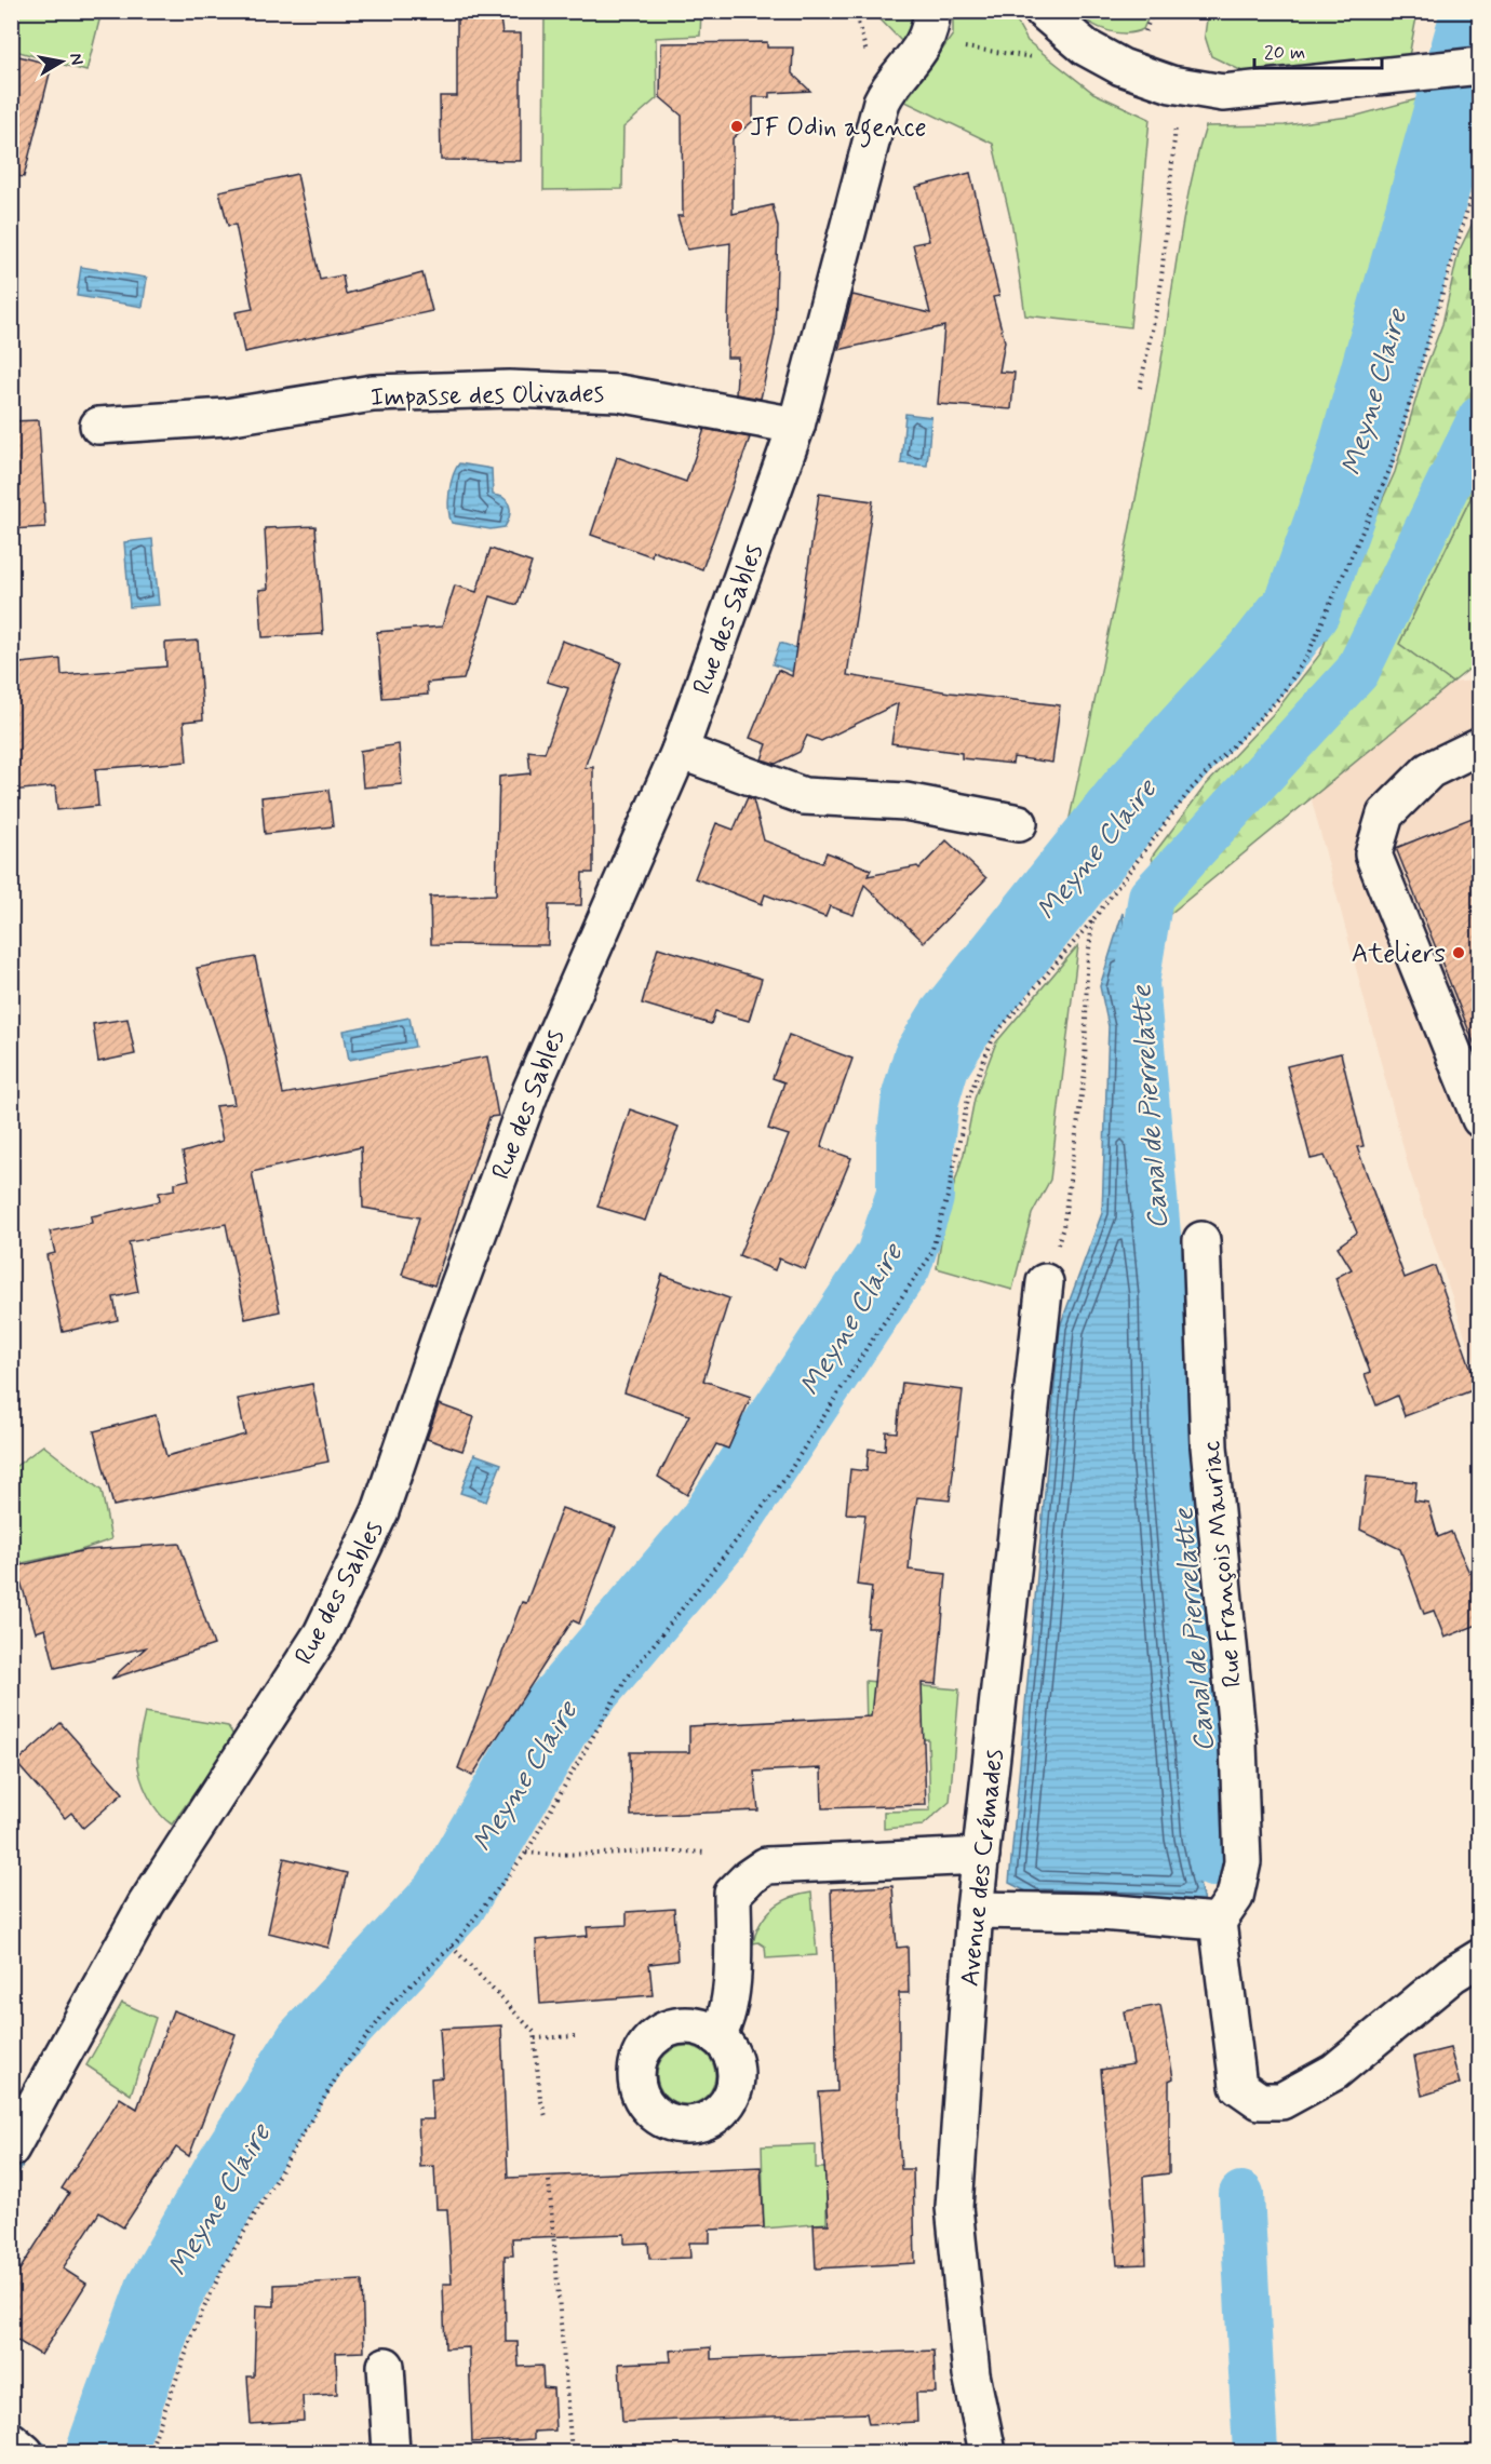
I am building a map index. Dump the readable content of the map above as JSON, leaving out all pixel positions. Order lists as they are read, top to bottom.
{
  "streets": {
    "street": [
      "Impasse des Olivades",
      "Rue des Sables",
      "Rue François Mauriac",
      "Avenue des Crémades"
    ]
  },
  "crossings": [
    ["Impasse des Olivades", "Rue des Sables"]
  ],
  "water": ["Meyne Claire", "Canal de Pierrelatte"],
  "places": ["JF Odin agence", "Ateliers"],
  "scale_bar": "20 m",
  "north": "right"
}
